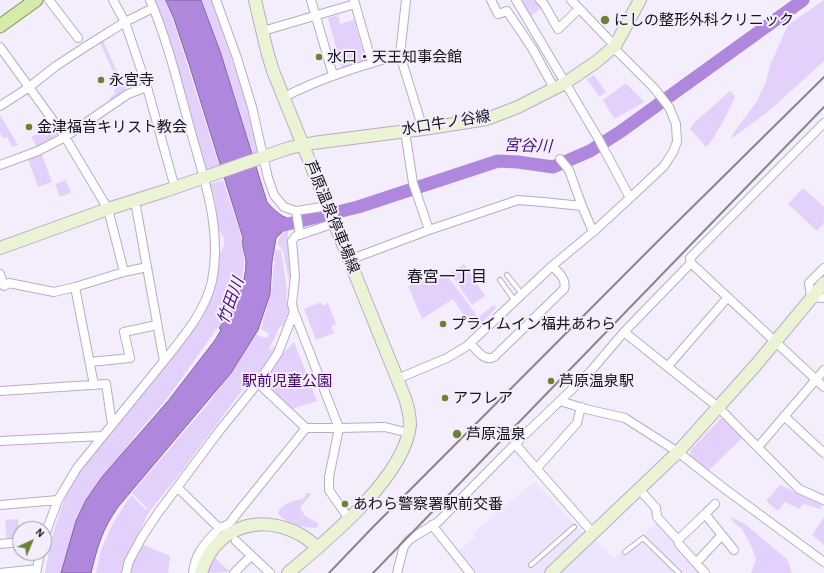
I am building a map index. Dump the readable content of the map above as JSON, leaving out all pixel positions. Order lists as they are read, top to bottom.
{
  "streets": {
    "main road": ["水口牛ノ谷線", "芦原温泉停車場線"]
  },
  "crossings": [
    ["水口牛ノ谷線", "芦原温泉停車場線"]
  ],
  "districts": ["春宮一丁目"],
  "water": ["宮谷川", "竹田川"],
  "parks": ["駅前児童公園"],
  "places": [
    "にしの整形外科クリニック",
    "水口・天王知事会館",
    "永宮寺",
    "金津福音キリスト教会",
    "プライムイン福井あわら",
    "芦原温泉駅",
    "アフレア",
    "芦原温泉",
    "あわら警察署駅前交番"
  ],
  "north": "top right"
}
